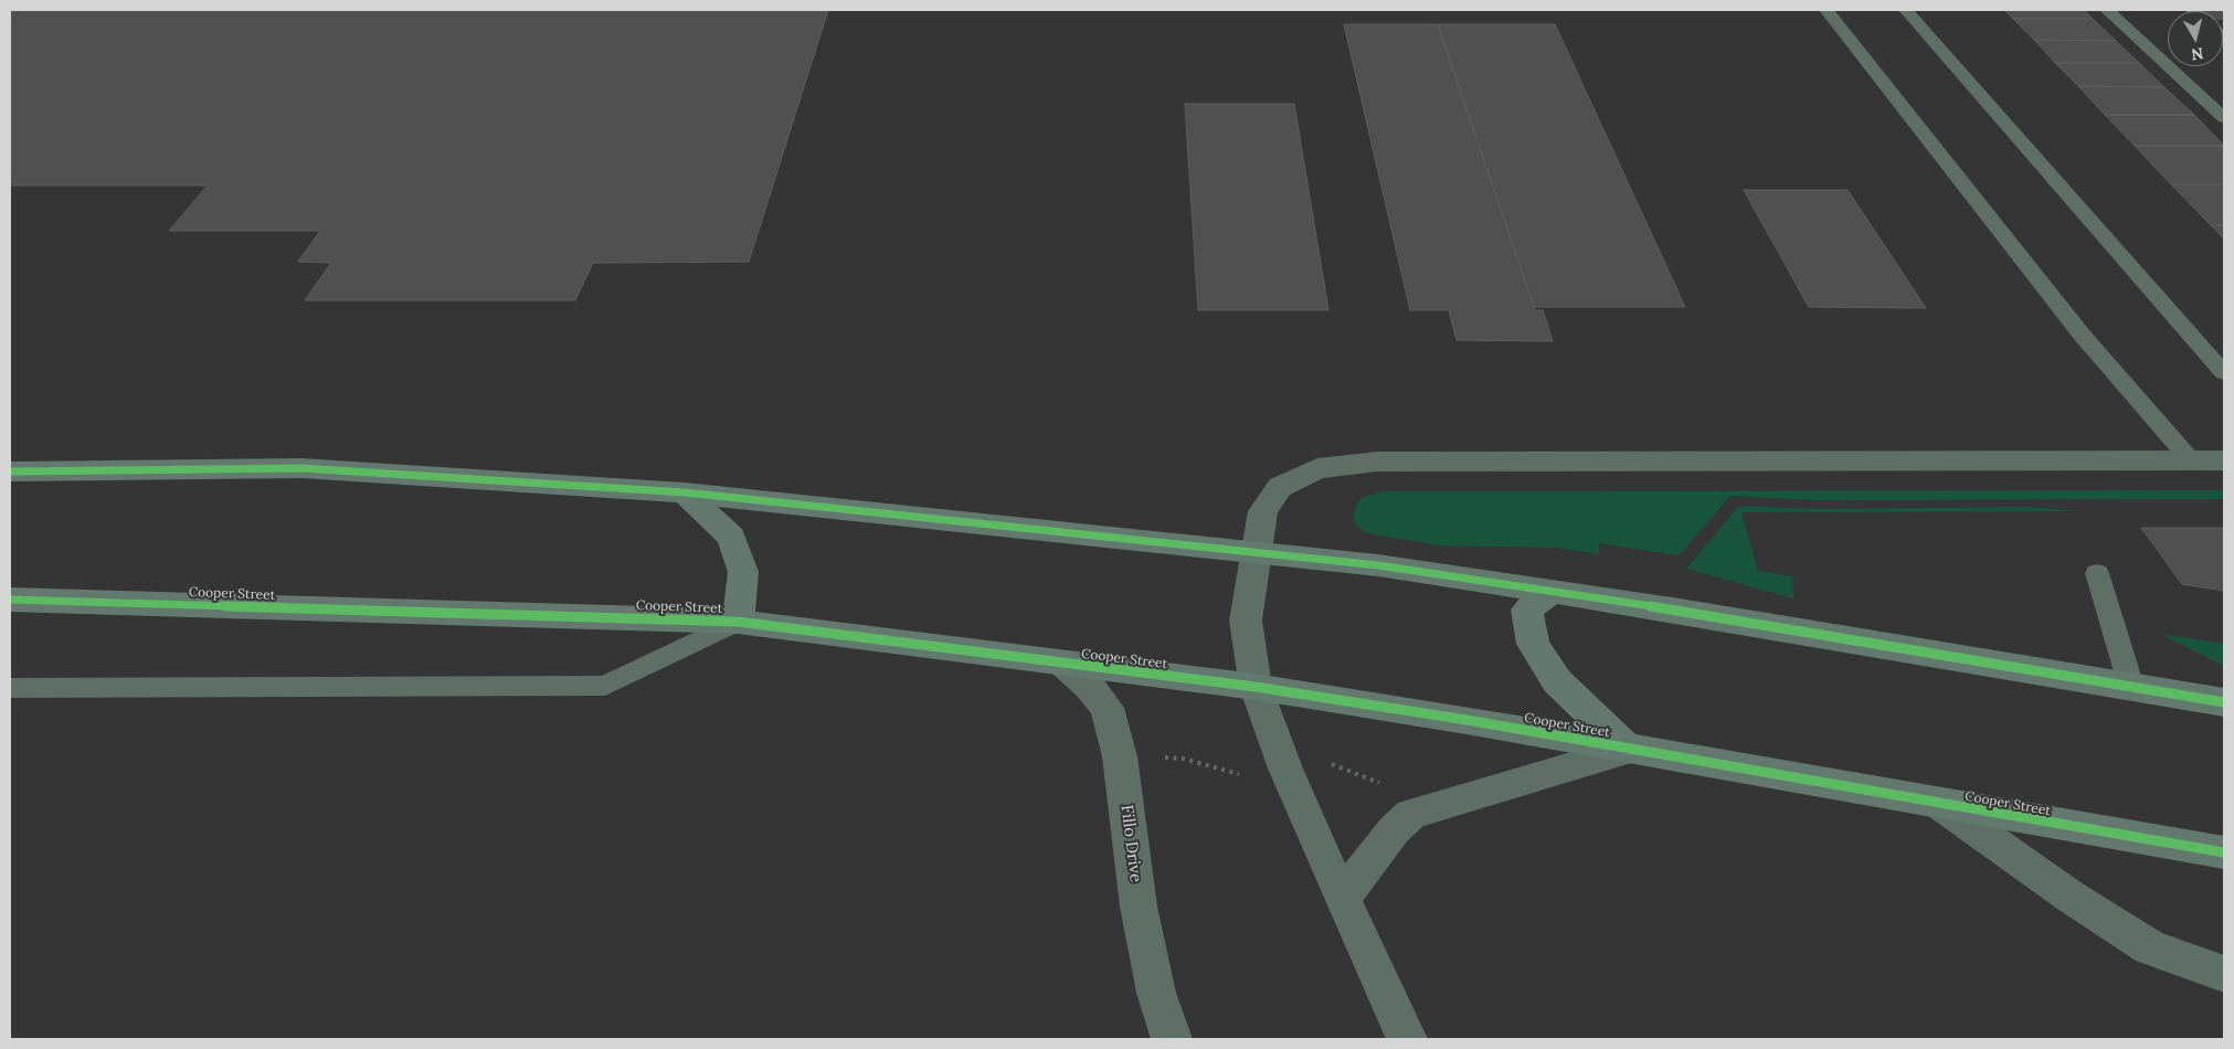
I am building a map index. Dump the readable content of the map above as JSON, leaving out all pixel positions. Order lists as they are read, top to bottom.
{
  "streets": {
    "main road": ["Cooper Street"],
    "street": ["Fillo Drive"]
  },
  "crossings": [
    ["Cooper Street", "Fillo Drive"]
  ],
  "north": "bottom"
}
